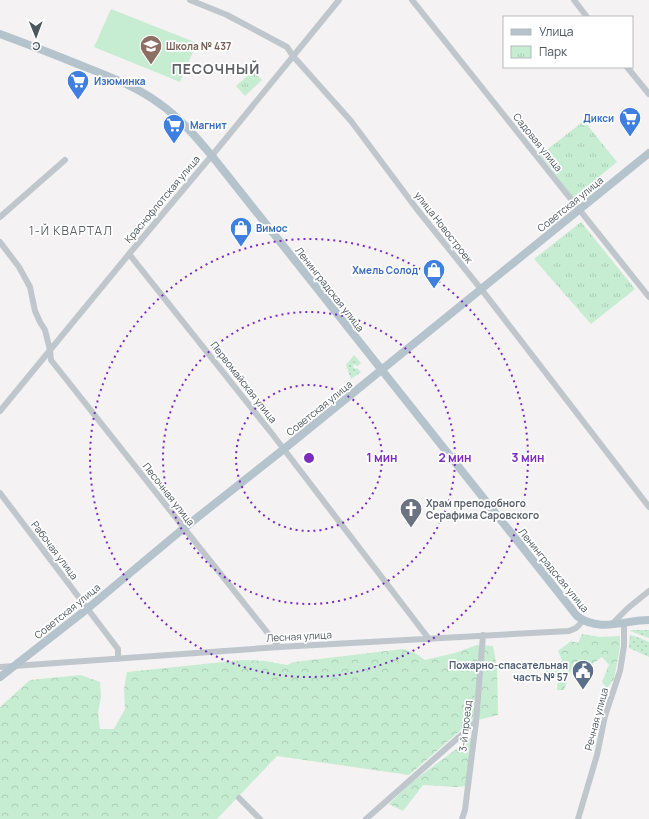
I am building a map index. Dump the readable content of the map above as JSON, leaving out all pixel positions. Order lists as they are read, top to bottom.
{
  "streets": {
    "main road": ["Советская улица", "Ленинградская улица"],
    "street": [
      "Садовая улица",
      "Краснофлотская улица",
      "улица Новостроек",
      "Первомайская улица",
      "Песочная улица",
      "Рабочая улица",
      "Лесная улица",
      "Речная улица",
      "3-й проезд"
    ]
  },
  "crossings": [
    ["Садовая улица", "Советская улица"],
    ["Краснофлотская улица", "улица Новостроек"],
    ["Краснофлотская улица", "Ленинградская улица"],
    ["Краснофлотская улица", "Первомайская улица"],
    ["Краснофлотская улица", "Песочная улица"],
    ["Советская улица", "улица Новостроек"],
    ["Советская улица", "Ленинградская улица"],
    ["Советская улица", "Первомайская улица"],
    ["Советская улица", "Песочная улица"],
    ["Советская улица", "Рабочая улица"],
    ["Советская улица", "Лесная улица"],
    ["Ленинградская улица", "Лесная улица"],
    ["Первомайская улица", "Лесная улица"],
    ["Песочная улица", "Лесная улица"],
    ["Рабочая улица", "Лесная улица"],
    ["Лесная улица", "3-й проезд"]
  ],
  "districts": ["ПЕСОЧНЫЙ", "1-Й КВАРТАЛ"],
  "places": {
    "school or university": ["Школа № 437"],
    "supermarket": ["Изюминка", "Дикси", "Магнит"],
    "shop": ["Вимос", "Хмель Солод"],
    "church": ["Храм преподобного Серафима Саровского"],
    "public building": ["Пожарно-спасательная часть № 57"]
  },
  "legend": ["Улица", "Парк"],
  "north": "bottom",
  "rings": ["1 мин", "2 мин", "3 мин"]
}
